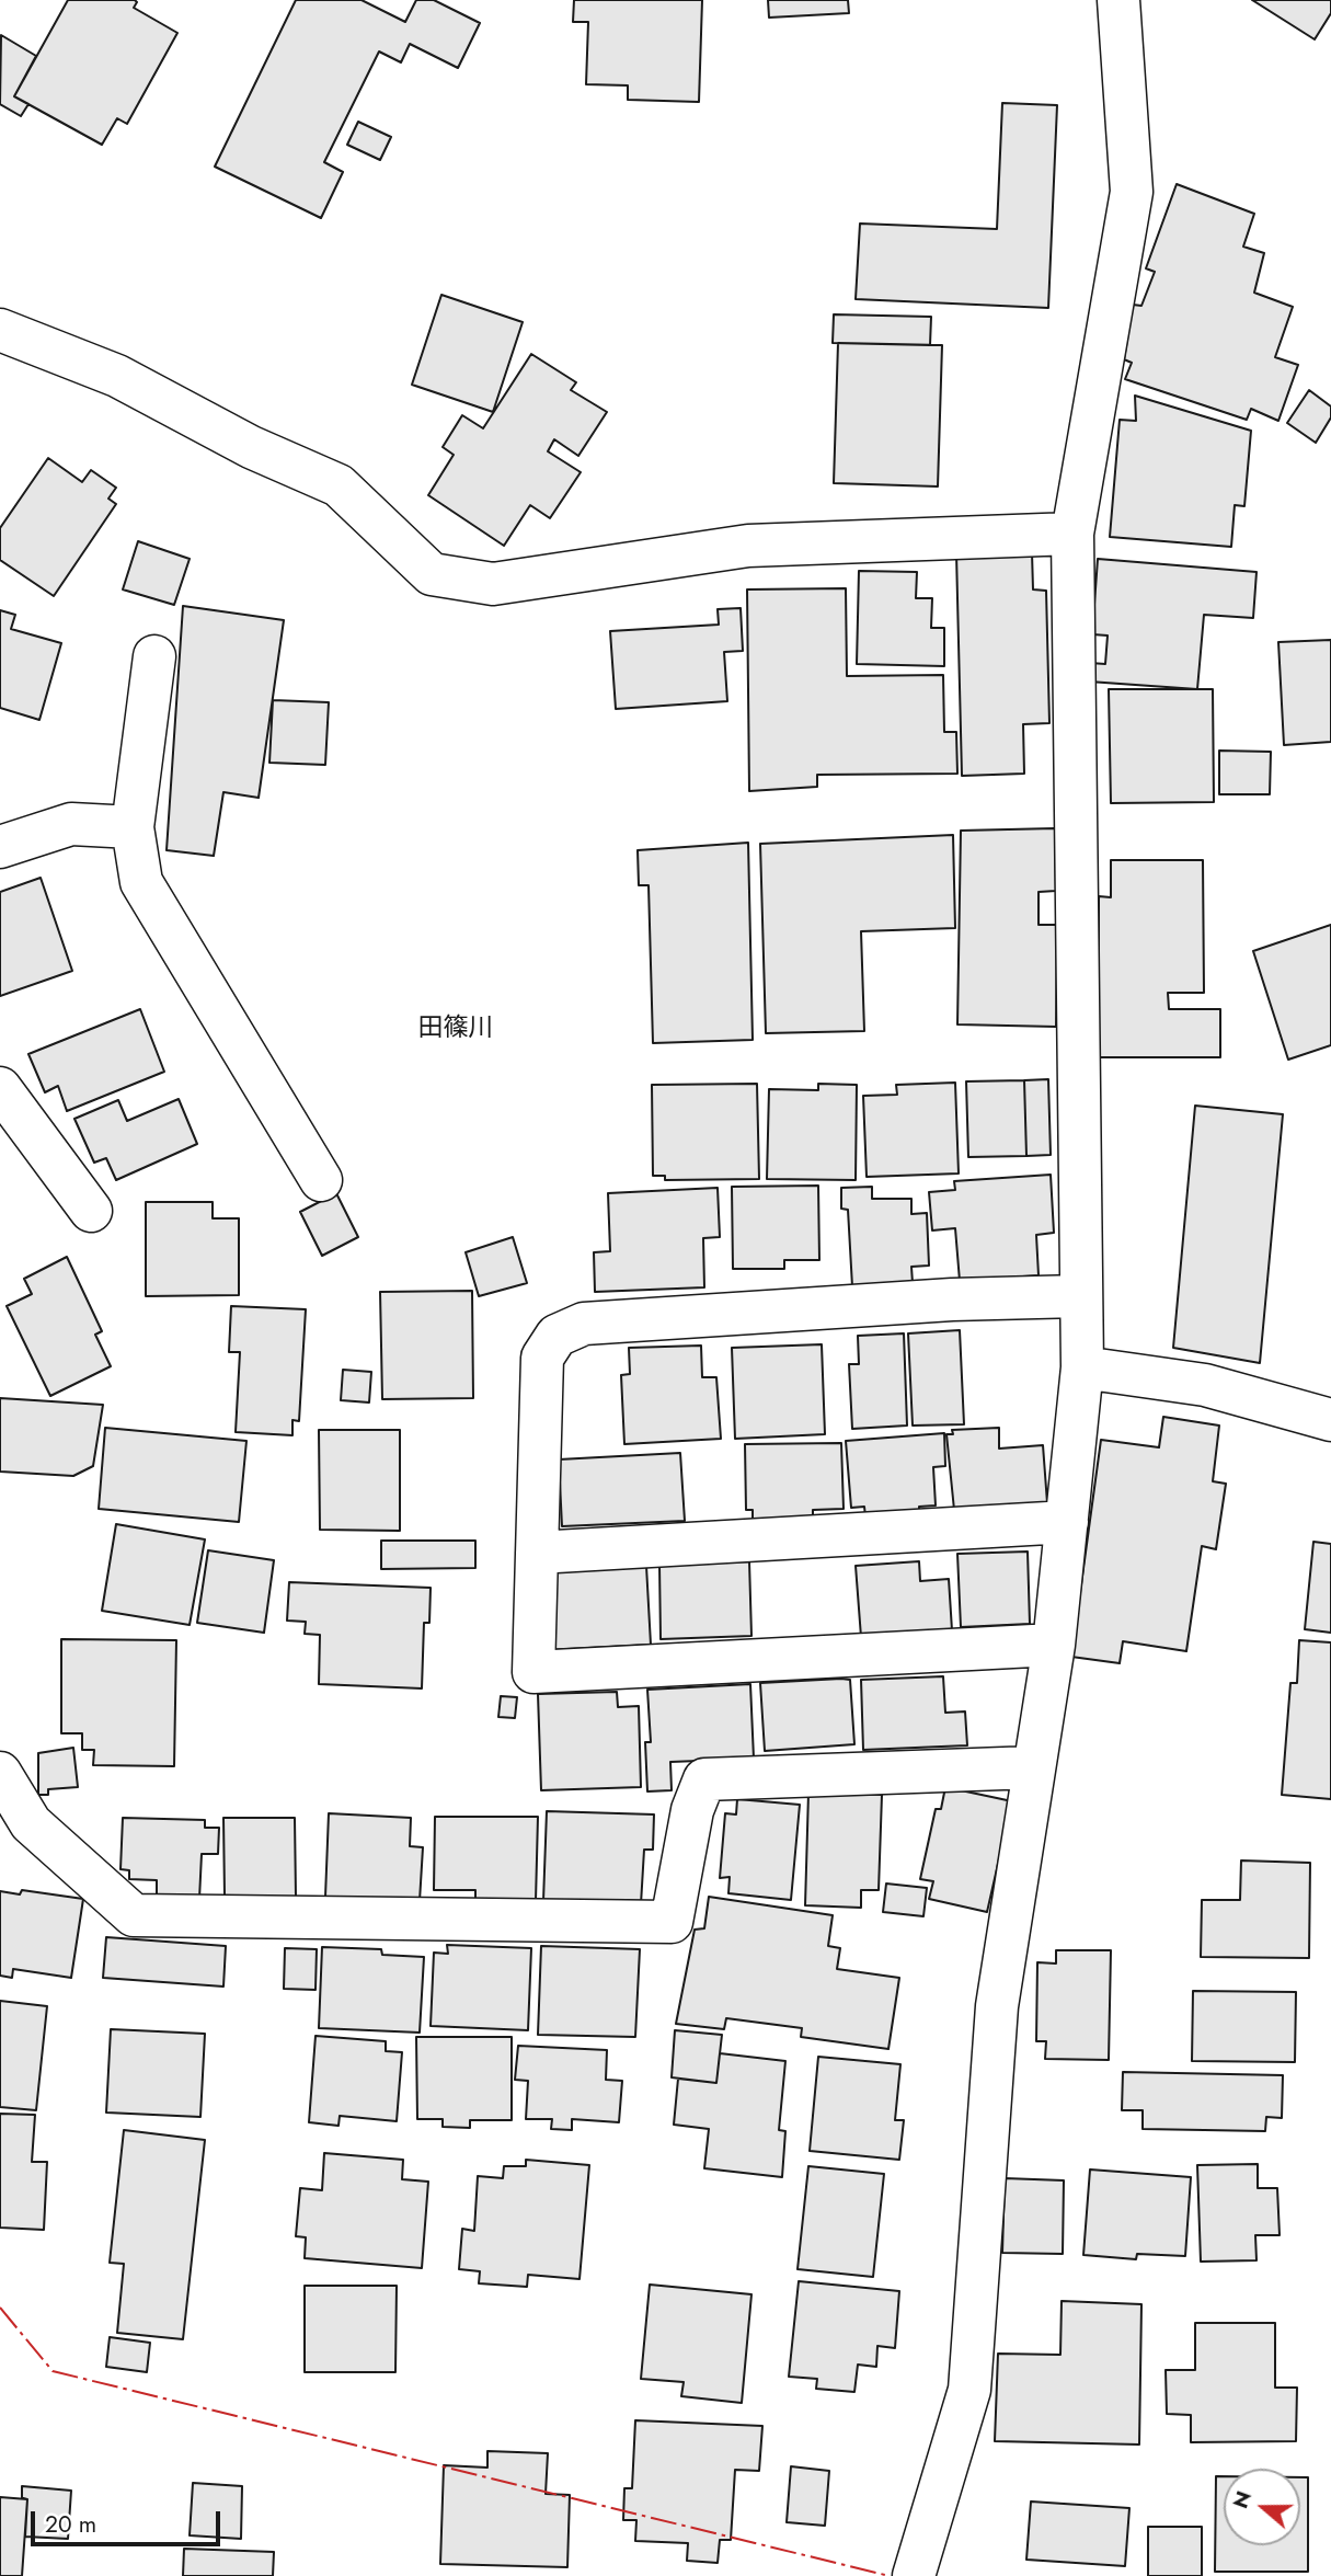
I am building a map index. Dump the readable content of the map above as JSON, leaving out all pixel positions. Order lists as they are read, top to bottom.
{
  "districts": ["田篠川"],
  "scale_bar": "20 m",
  "north": "left"
}
